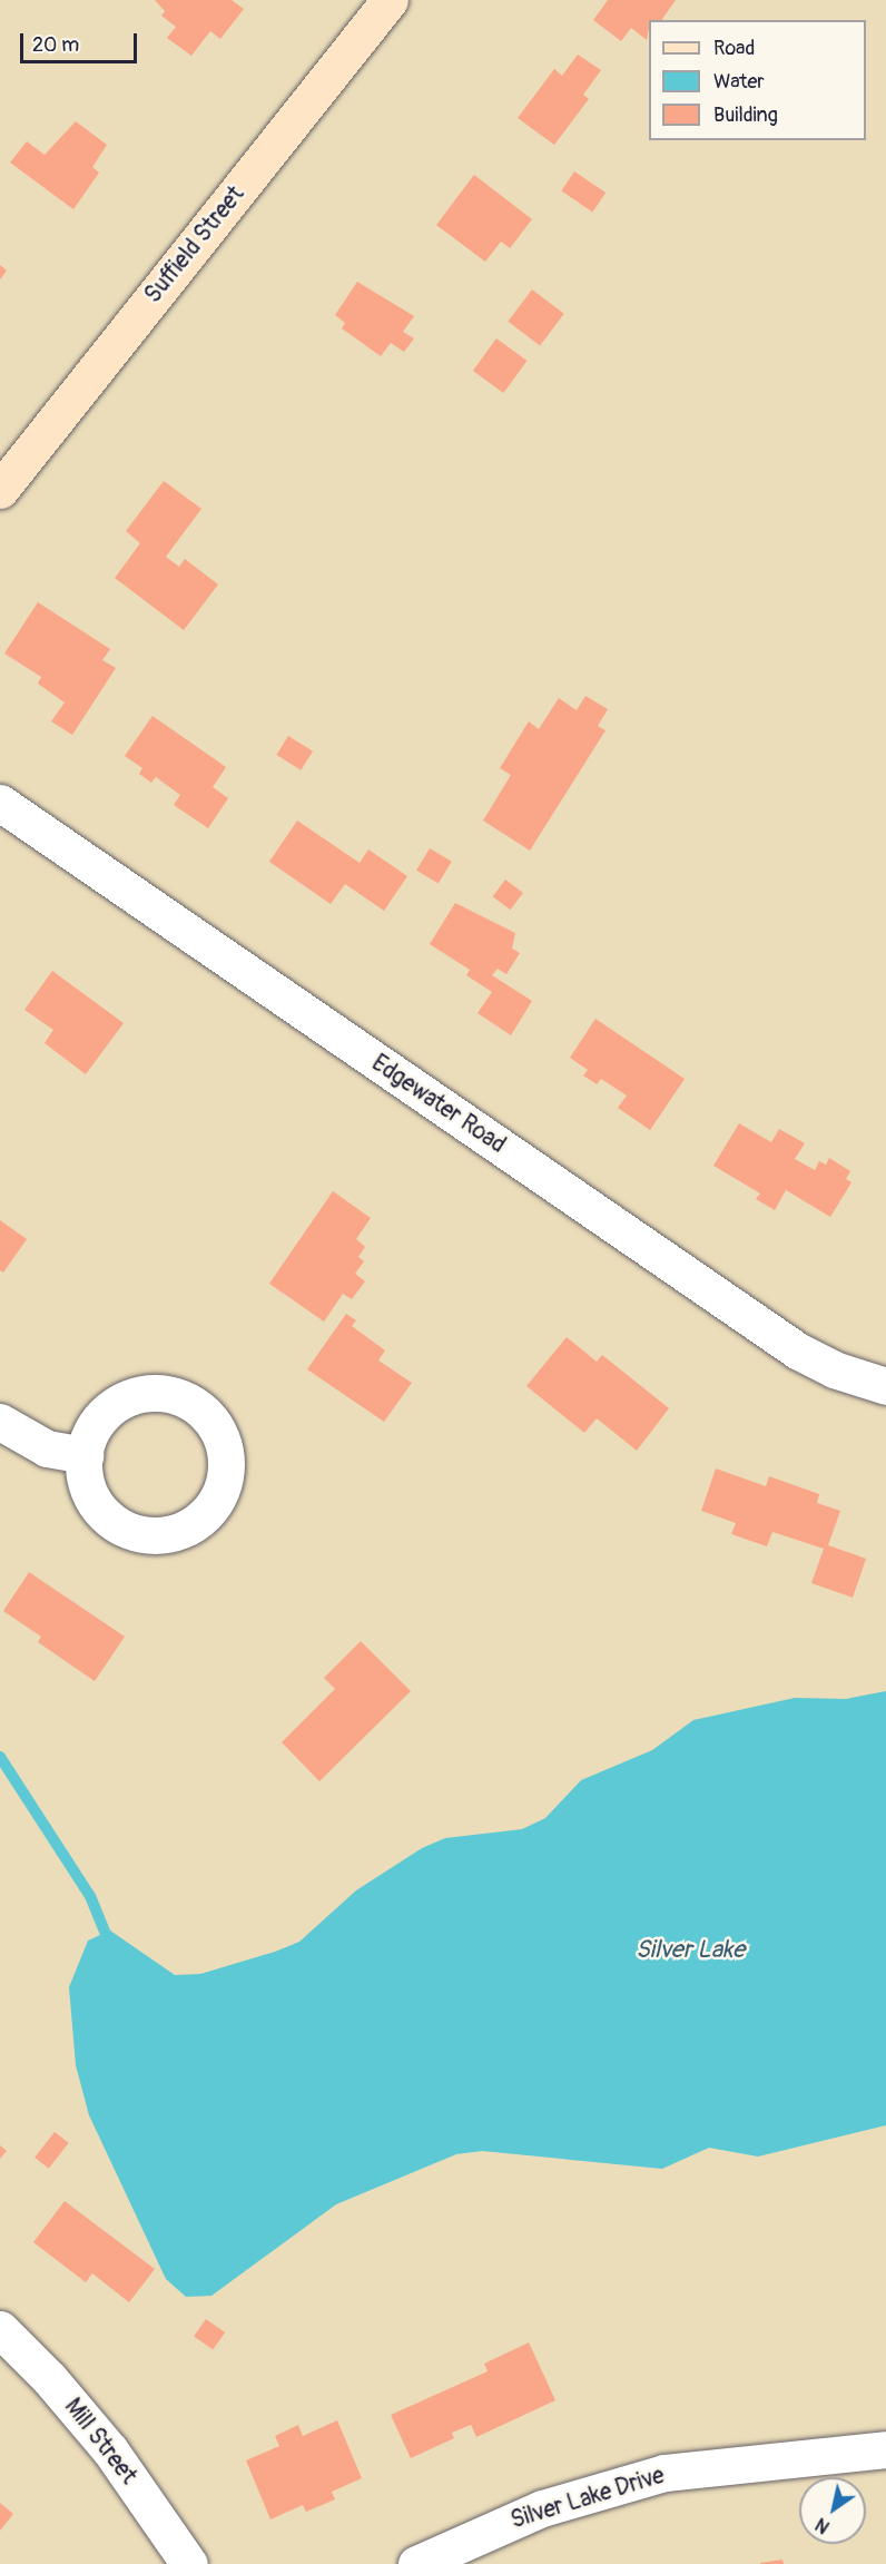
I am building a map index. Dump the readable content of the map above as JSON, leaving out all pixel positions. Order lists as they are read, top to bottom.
{
  "streets": {
    "main road": ["Suffield Street"],
    "street": ["Edgewater Road", "Mill Street", "Silver Lake Drive"]
  },
  "water": ["Silver Lake"],
  "legend": ["Road", "Water", "Building"],
  "scale_bar": "20 m",
  "north": "bottom left"
}
